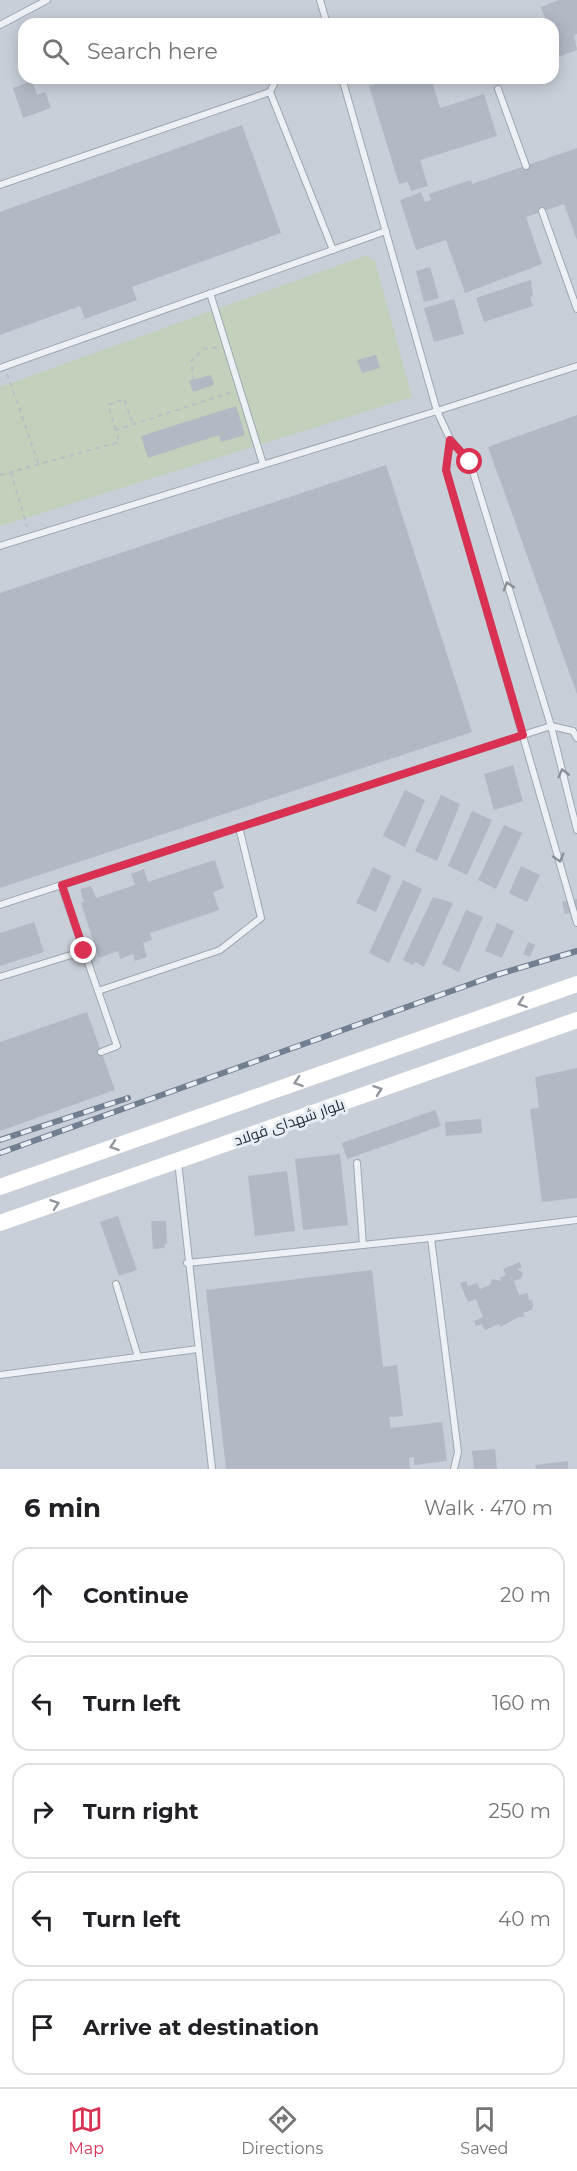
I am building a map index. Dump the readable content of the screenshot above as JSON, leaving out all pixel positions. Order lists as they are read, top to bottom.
{
  "streets": {
    "street": ["بلوار شهدای فولاد"]
  },
  "page": {
    "search": "Search here",
    "heading": ["6 min", "Walk · 470 m"],
    "list": [
      ["Continue", "20 m"],
      ["Turn left", "160 m"],
      ["Turn right", "250 m"],
      ["Turn left", "40 m"],
      "Arrive at destination"
    ],
    "nav": ["Map", "Directions", "Saved"]
  }
}
